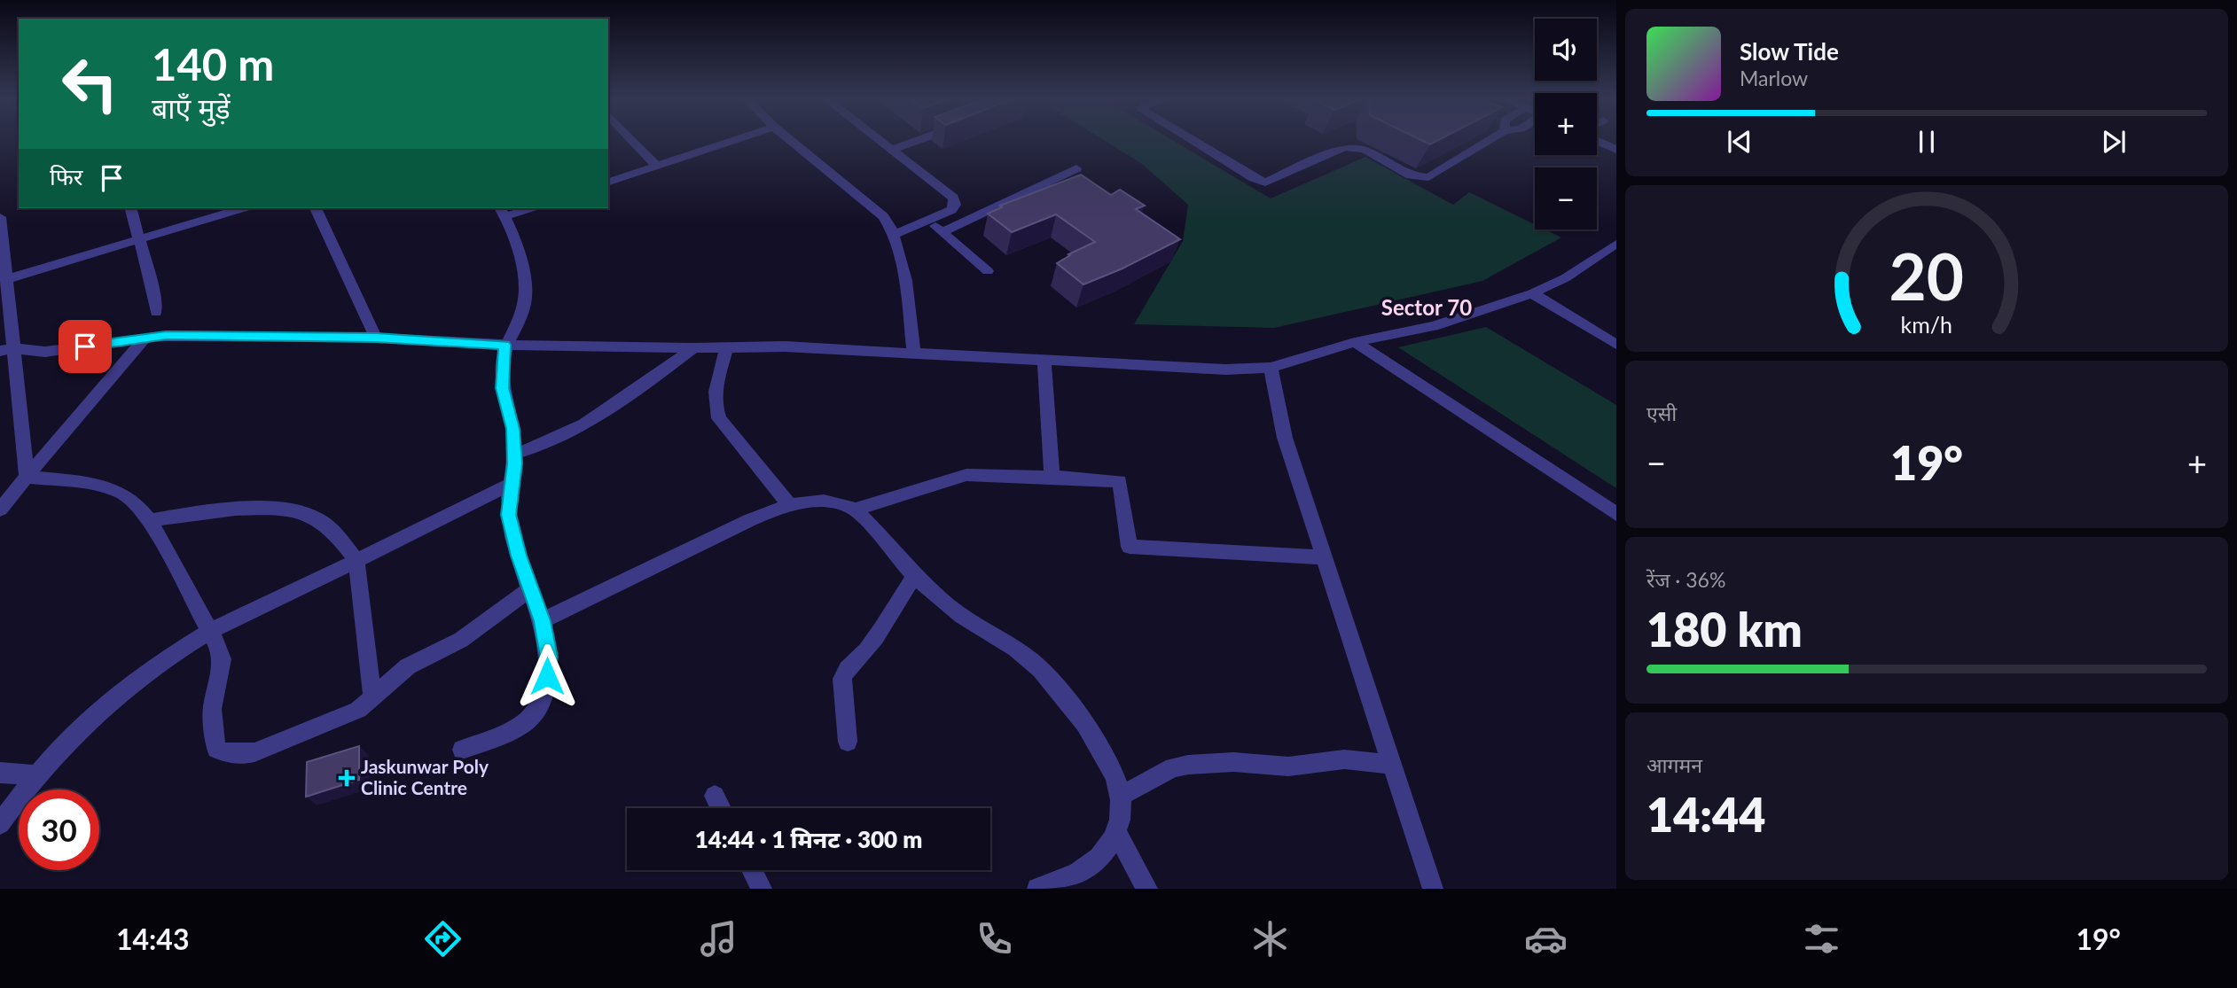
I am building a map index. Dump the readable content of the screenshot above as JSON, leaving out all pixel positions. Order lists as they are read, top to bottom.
{
  "districts": ["Sector 70"],
  "places": {
    "health": ["Jaskunwar Poly Clinic Centre"]
  },
  "page": {
    "map_buttons": ["+", "−"],
    "turn": ["140 m", "बाएँ मुड़ें"],
    "song": ["Slow Tide", "Marlow"],
    "then": "फिर",
    "tile": [
      "एसी",
      ["रेंज · 36%", "180 km"],
      ["आगमन", "14:44"]
    ],
    "heat": ["−", "19°", "+"],
    "limit": "30",
    "trip": "14:44 · 1 मिनट · 300 m",
    "tabs": ["14:43", "19°"],
    "gauge": ["20", "km/h"]
  }
}
